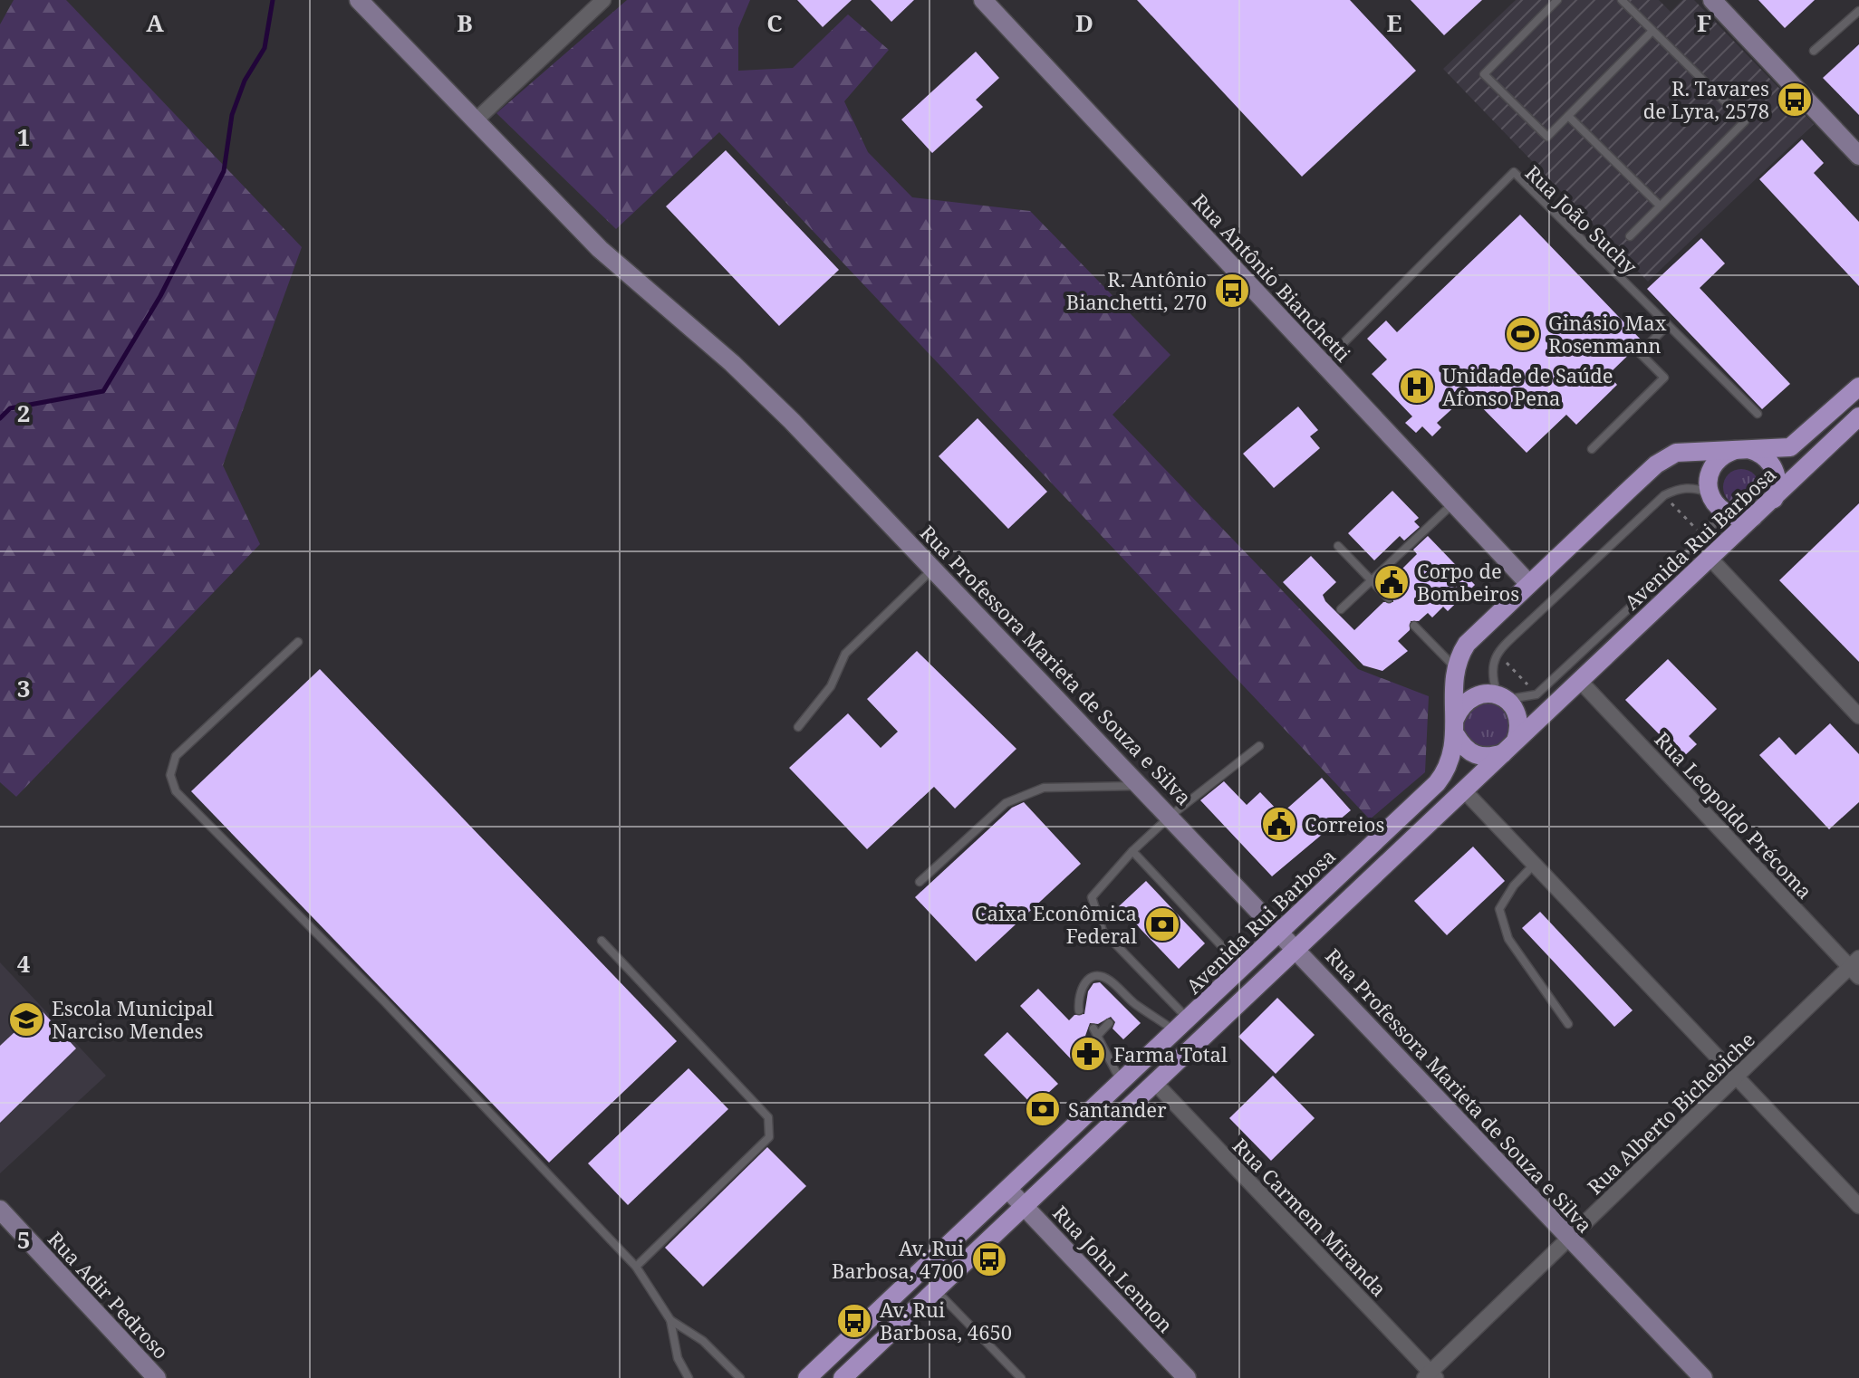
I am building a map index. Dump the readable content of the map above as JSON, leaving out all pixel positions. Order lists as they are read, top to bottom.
{
  "streets": {
    "main road": ["Avenida Rui Barbosa"],
    "street": [
      "Rua Antônio Bianchetti",
      "Rua Professora Marieta de Souza e Silva",
      "Rua Leopoldo Précoma",
      "Rua Alberto Bichebiche",
      "Rua Carmem Miranda",
      "Rua John Lennon",
      "Rua Adir Pedroso"
    ],
    "lane": ["Rua João Suchy"]
  },
  "crossings": [
    ["Rua João Suchy", "Rua Antônio Bianchetti"],
    ["Rua Antônio Bianchetti", "Avenida Rui Barbosa"],
    ["Avenida Rui Barbosa", "Rua Professora Marieta de Souza e Silva"],
    ["Avenida Rui Barbosa", "Rua Leopoldo Précoma"],
    ["Avenida Rui Barbosa", "Rua Carmem Miranda"],
    ["Avenida Rui Barbosa", "Rua John Lennon"],
    ["Rua Professora Marieta de Souza e Silva", "Rua Alberto Bichebiche"],
    ["Rua Leopoldo Précoma", "Rua Alberto Bichebiche"],
    ["Rua Alberto Bichebiche", "Rua Carmem Miranda"]
  ],
  "places": {
    "bus stop": [
      "R. Tavares de Lyra, 2578",
      "R. Antônio Bianchetti, 270",
      "Av. Rui Barbosa, 4700",
      "Av. Rui Barbosa, 4650"
    ],
    "sports": ["Ginásio Max Rosenmann"],
    "hospital": ["Unidade de Saúde Afonso Pena"],
    "public building": ["Corpo de Bombeiros", "Correios"],
    "bank": ["Caixa Econômica Federal", "Santander"],
    "school or university": ["Escola Municipal Narciso Mendes"],
    "pharmacy": ["Farma Total"]
  },
  "grid": {
    "columns": [
      "A",
      "B",
      "C",
      "D",
      "E",
      "F"
    ],
    "rows": [
      "1",
      "2",
      "3",
      "4",
      "5"
    ]
  }
}
